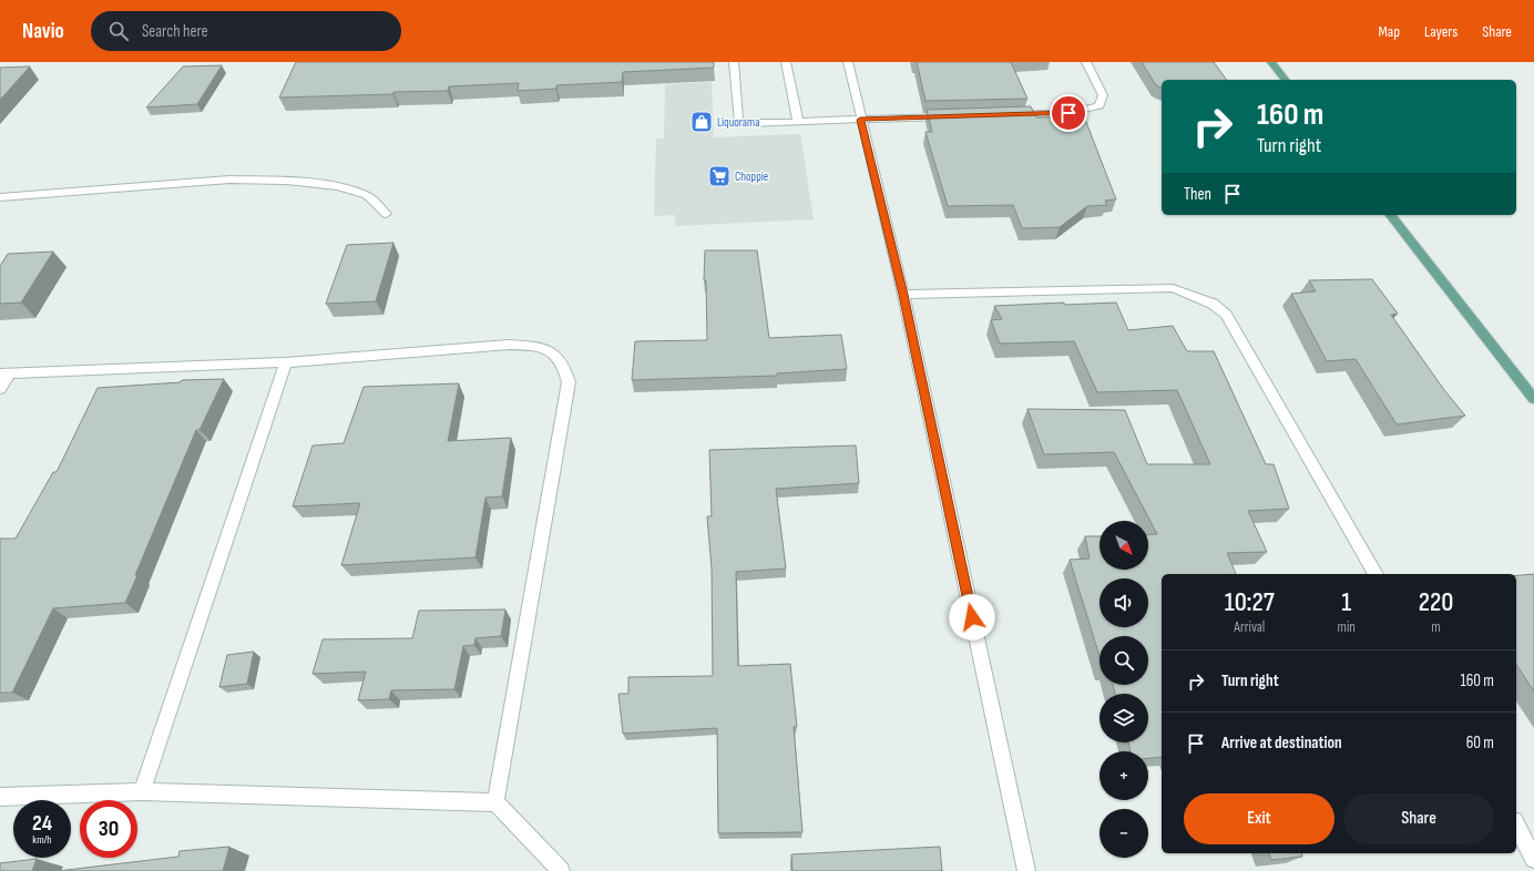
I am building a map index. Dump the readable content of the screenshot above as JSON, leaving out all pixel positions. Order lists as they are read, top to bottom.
{
  "places": {
    "shop": ["Liquorama"],
    "supermarket": ["Choppie"]
  },
  "north": "bottom right",
  "page": {
    "header": "Navio",
    "search": "Search here",
    "nav": ["Map", "Layers", "Share"],
    "turn": ["160 m", "Turn right"],
    "then": "Then",
    "map_buttons": ["+", "−"],
    "eta": [
      "10:27",
      "Arrival",
      "1",
      "min",
      "220",
      "m"
    ],
    "list": [
      {
        "name": "Turn right",
        "value": "160 m"
      },
      {
        "name": "Arrive at destination",
        "value": "60 m"
      }
    ],
    "buttons": ["Exit", "Share"],
    "speed": "24 km/h",
    "limit": "30"
  }
}
